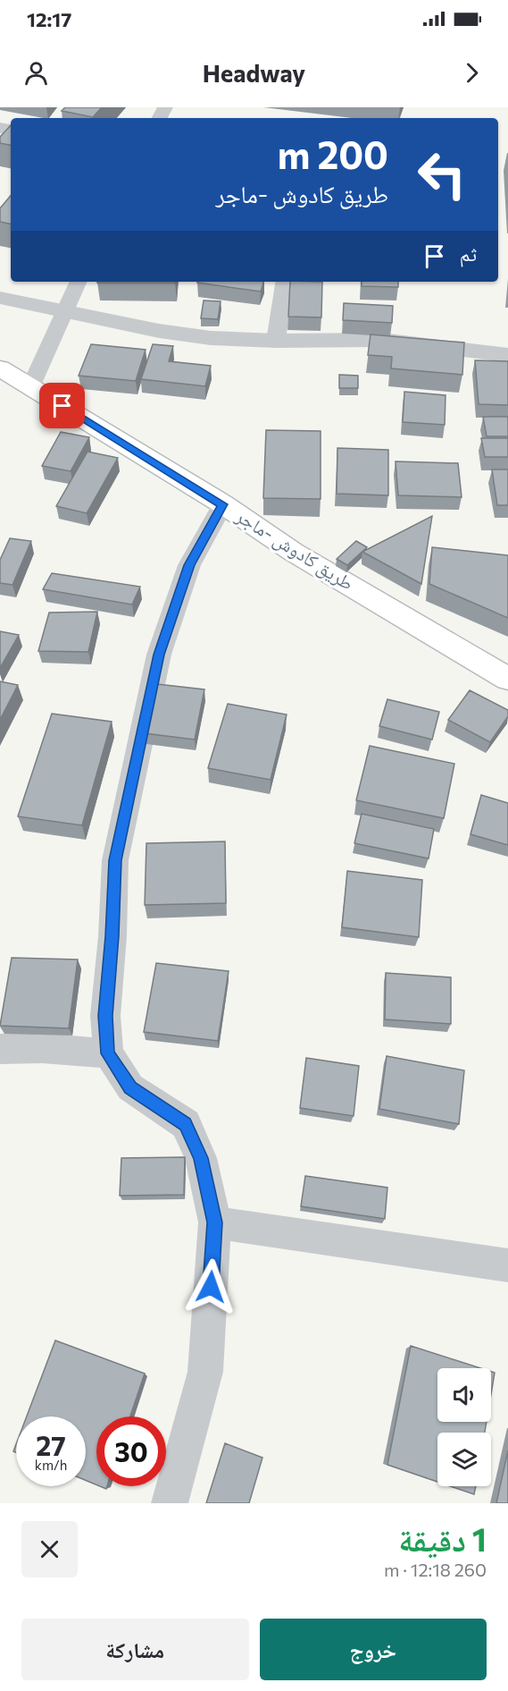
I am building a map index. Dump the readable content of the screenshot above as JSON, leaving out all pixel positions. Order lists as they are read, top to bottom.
{
  "streets": {
    "highway": ["طريق كادوش -ماجر"]
  },
  "page": {
    "status": "12:17",
    "header": "Headway",
    "turn": ["200 m", "طريق كادوش -ماجر"],
    "then": "ثم",
    "speed": "27 km/h",
    "limit": "30",
    "heading": ["1 دقيقة", "260 m · 12:18"],
    "buttons": ["خروج", "مشاركة"]
  }
}
